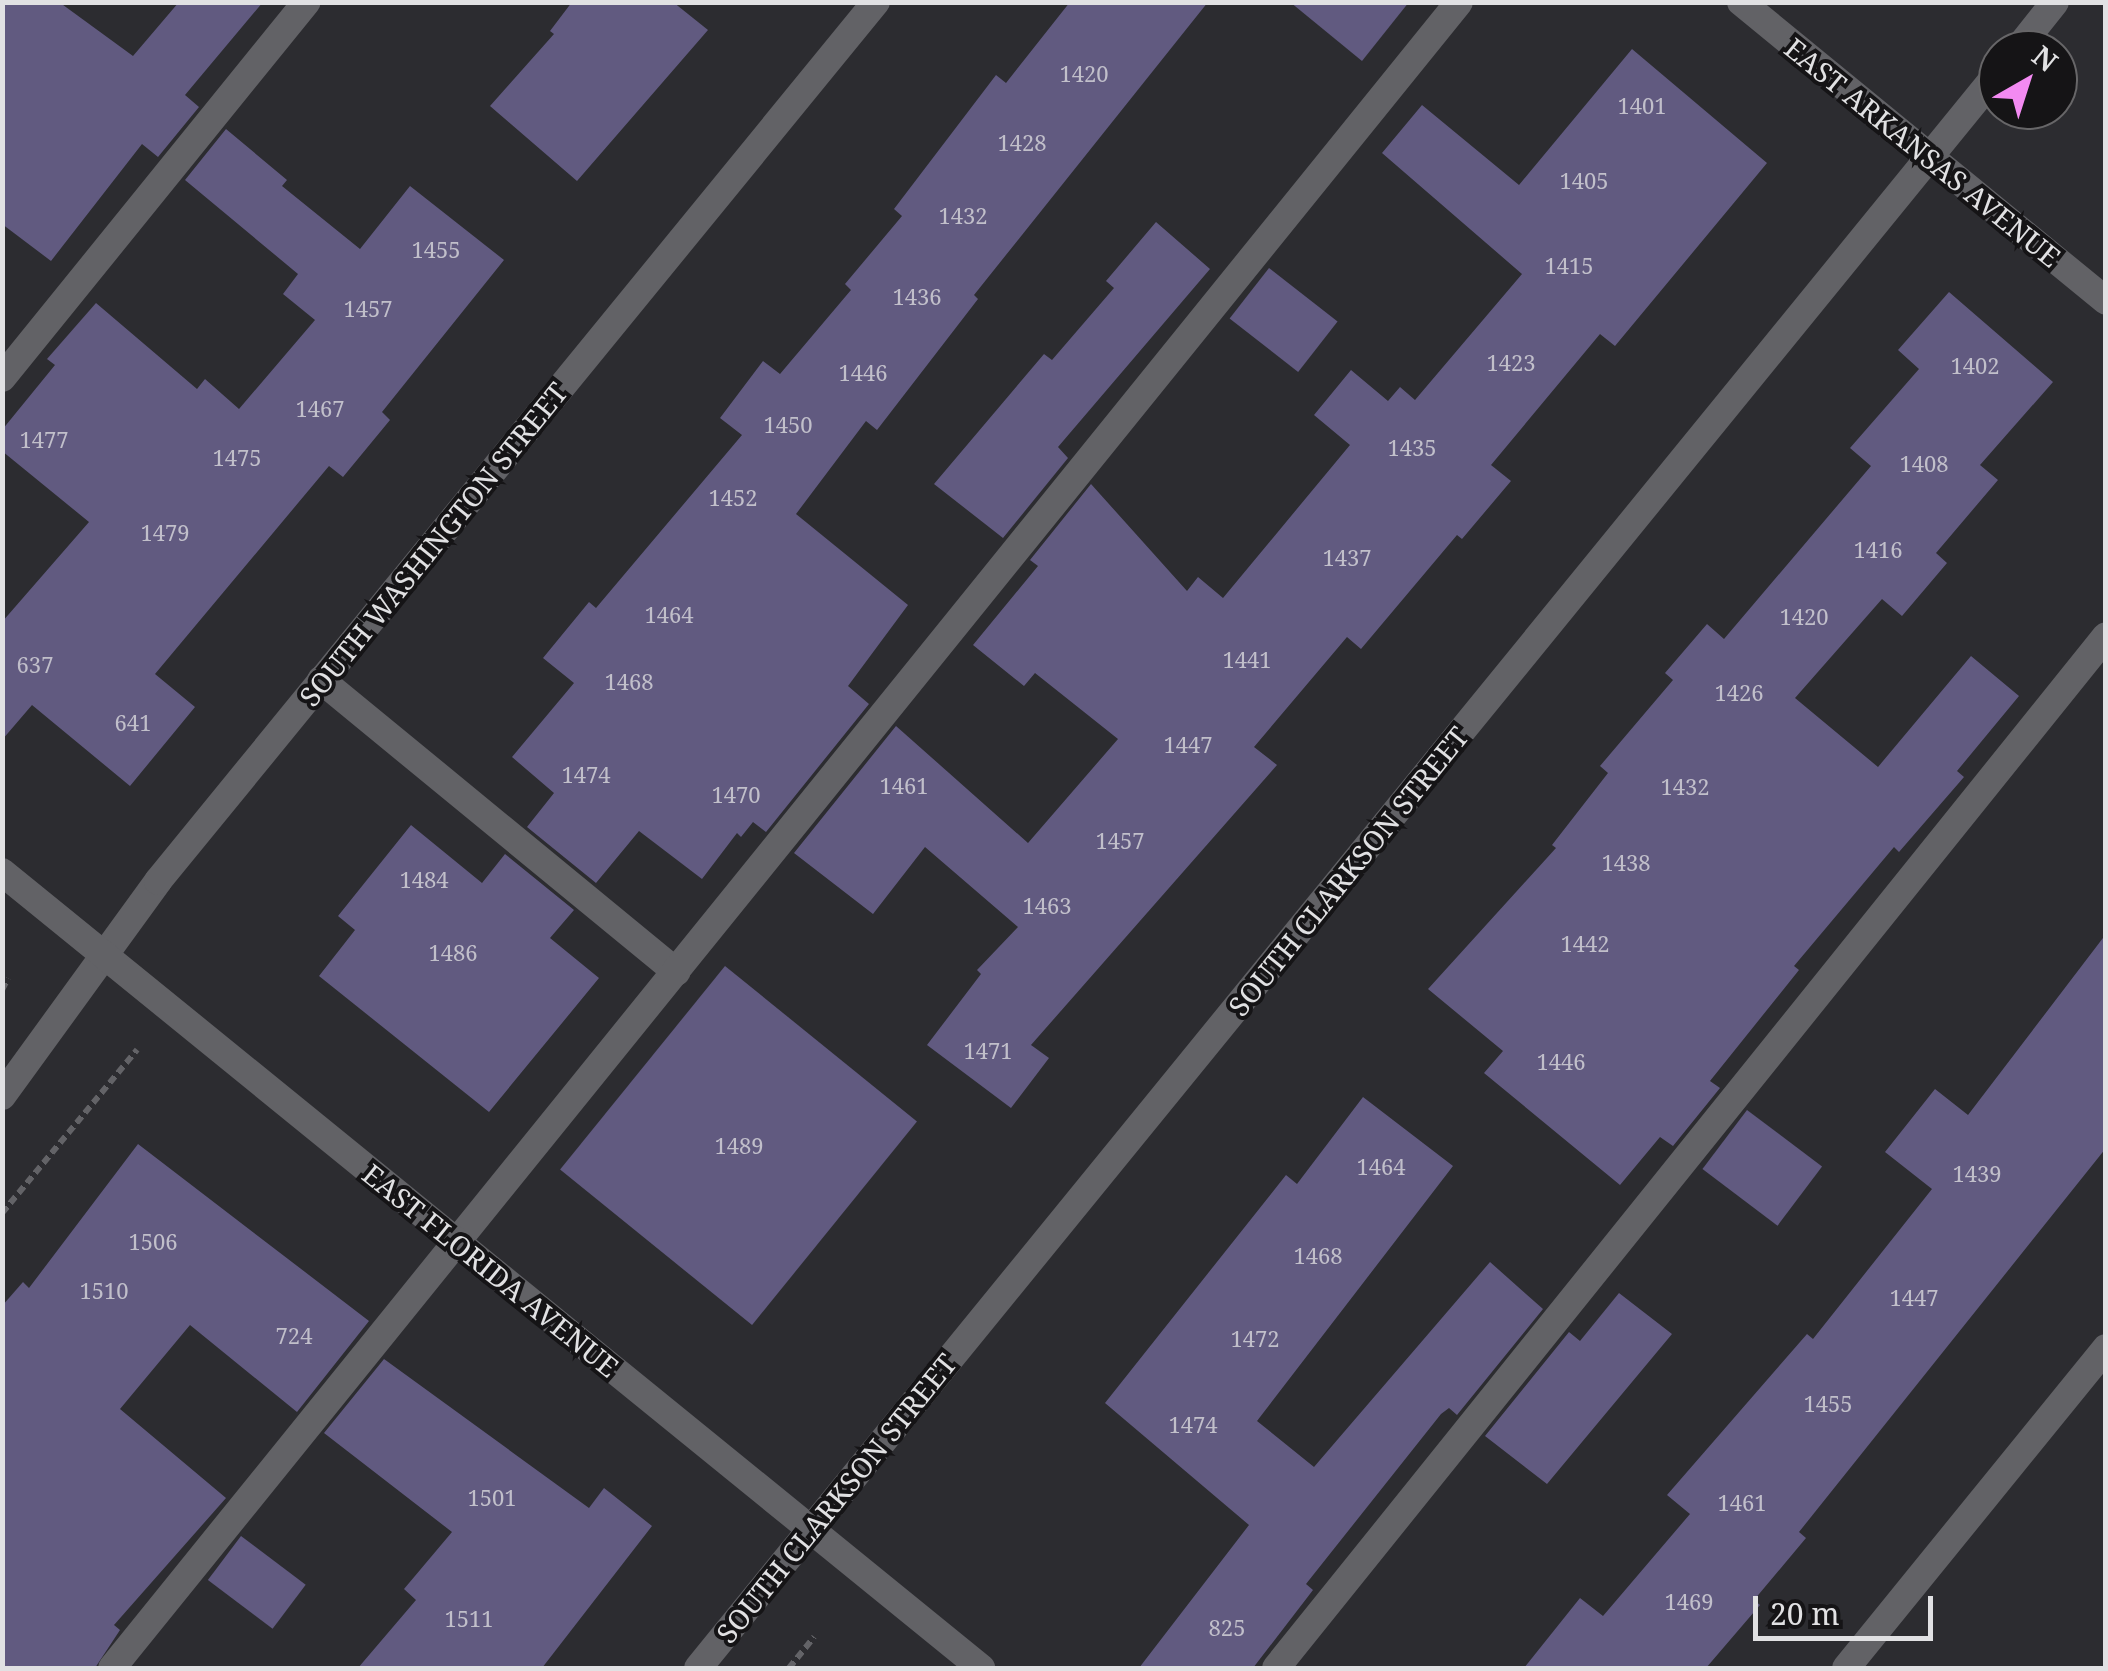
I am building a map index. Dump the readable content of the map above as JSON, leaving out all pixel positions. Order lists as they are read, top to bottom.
{
  "streets": {
    "street": [
      "EAST ARKANSAS AVENUE",
      "SOUTH WASHINGTON STREET",
      "SOUTH CLARKSON STREET",
      "EAST FLORIDA AVENUE"
    ]
  },
  "crossings": [
    ["EAST ARKANSAS AVENUE", "SOUTH CLARKSON STREET"],
    ["SOUTH WASHINGTON STREET", "EAST FLORIDA AVENUE"],
    ["SOUTH CLARKSON STREET", "EAST FLORIDA AVENUE"]
  ],
  "house_numbers": [
    "1420",
    "1401",
    "1428",
    "1405",
    "1432",
    "1455",
    "1415",
    "1436",
    "1457",
    "1423",
    "1402",
    "1446",
    "1467",
    "1450",
    "1477",
    "1435",
    "1475",
    "1408",
    "1452",
    "1479",
    "1416",
    "1437",
    "1464",
    "1420",
    "1441",
    "637",
    "1468",
    "1426",
    "641",
    "1447",
    "1474",
    "1461",
    "1432",
    "1470",
    "1457",
    "1438",
    "1484",
    "1463",
    "1442",
    "1486",
    "1471",
    "1446",
    "1489",
    "1464",
    "1439",
    "1506",
    "1468",
    "1510",
    "1447",
    "724",
    "1472",
    "1455",
    "1474",
    "1501",
    "1461",
    "1469",
    "1511",
    "825"
  ],
  "scale_bar": "20 m",
  "north": "top right"
}
